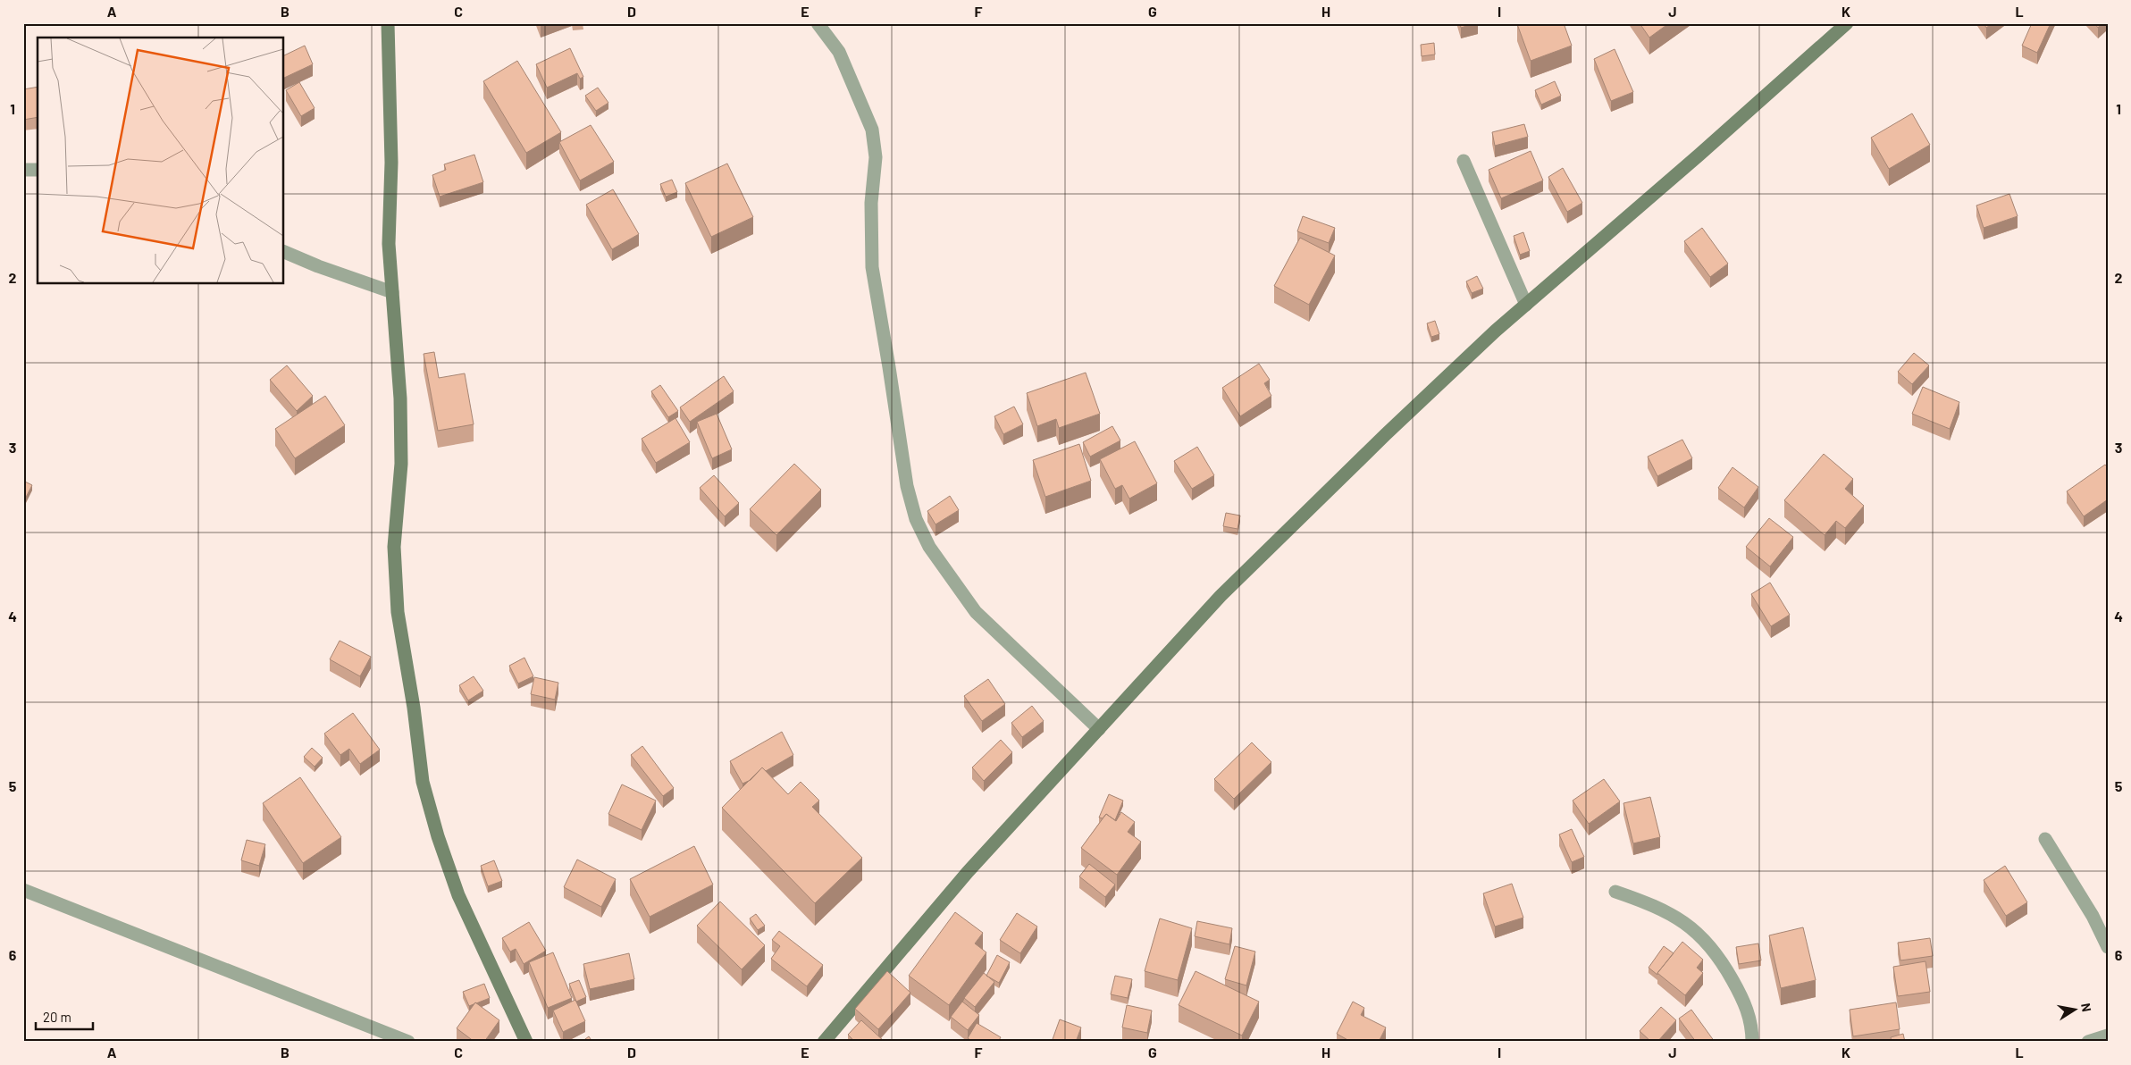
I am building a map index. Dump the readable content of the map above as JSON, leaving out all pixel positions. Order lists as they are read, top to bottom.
{
  "scale_bar": "20 m",
  "north": "right",
  "grid": {
    "columns": [
      "A",
      "B",
      "C",
      "D",
      "E",
      "F",
      "G",
      "H",
      "I",
      "J",
      "K",
      "L"
    ],
    "rows": [
      "1",
      "2",
      "3",
      "4",
      "5",
      "6"
    ]
  }
}
